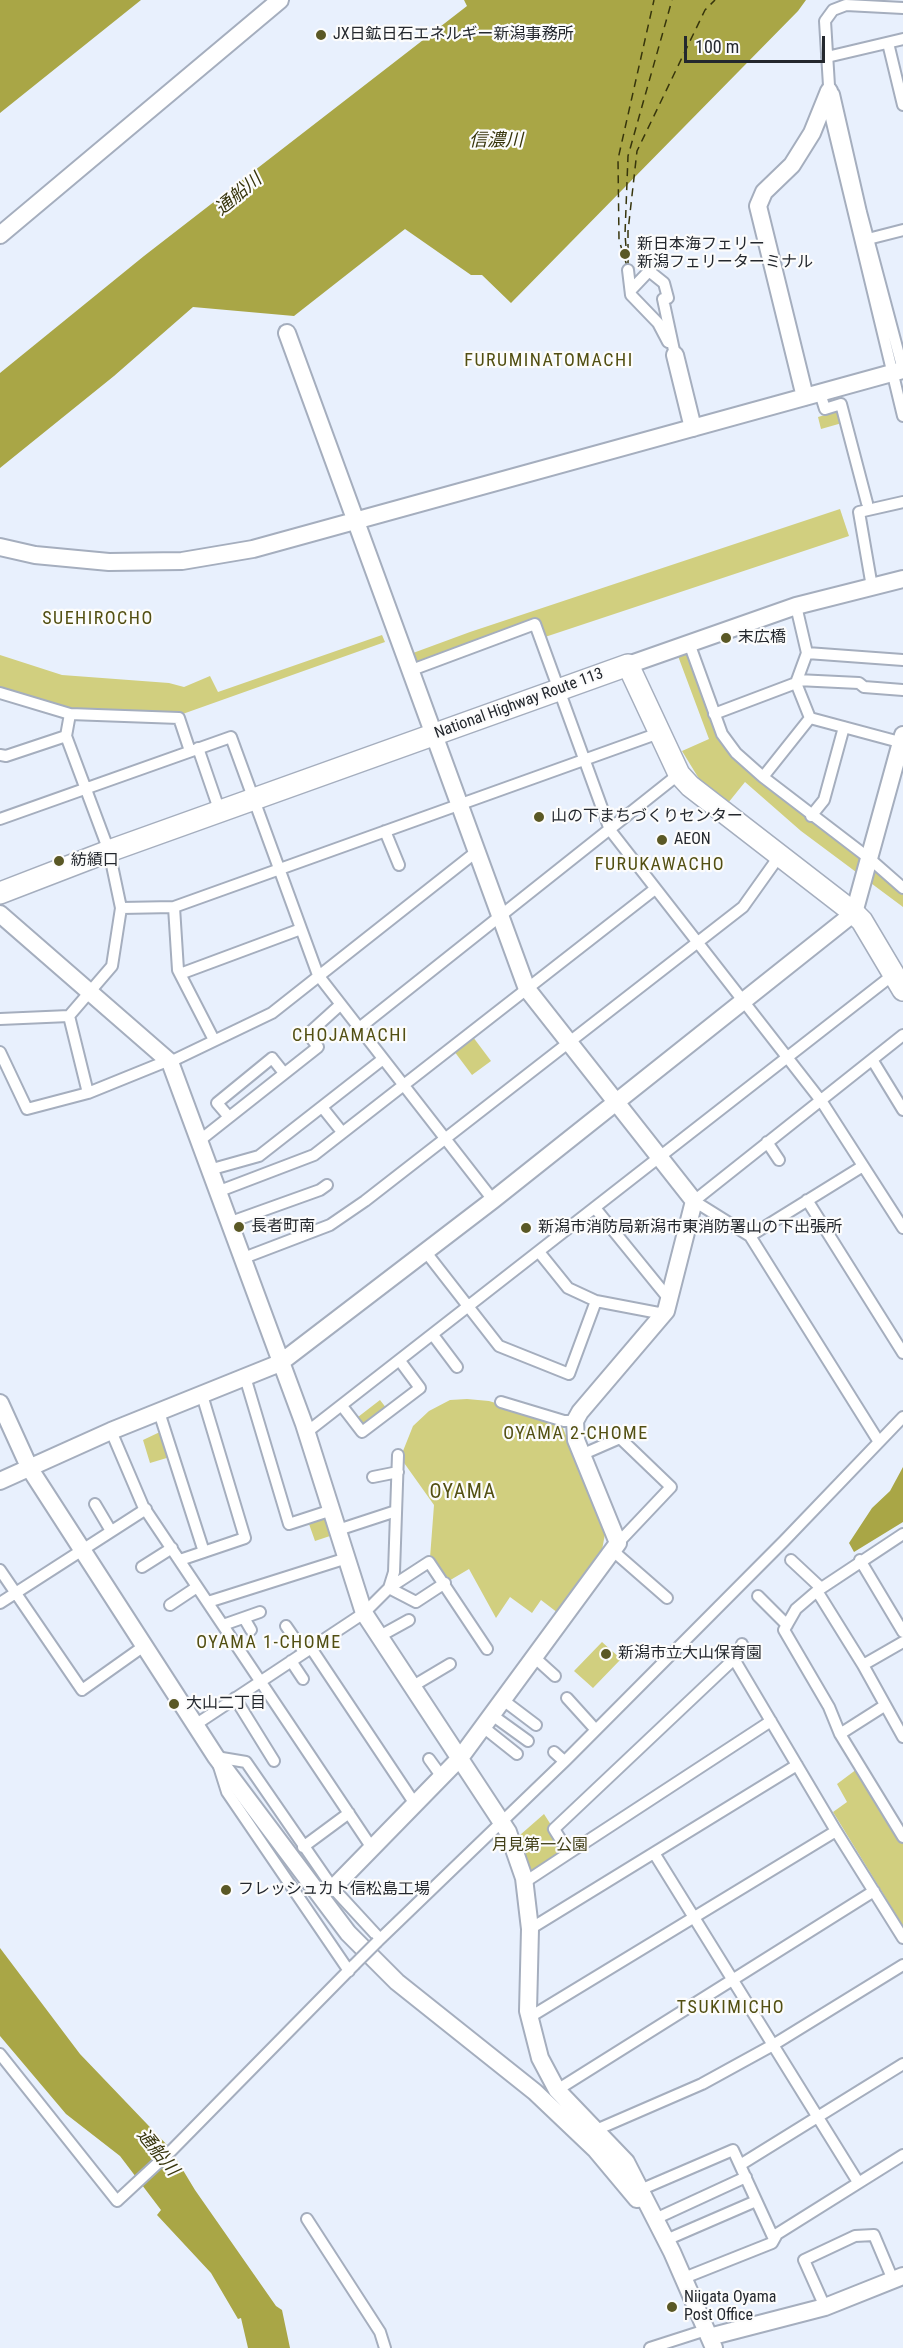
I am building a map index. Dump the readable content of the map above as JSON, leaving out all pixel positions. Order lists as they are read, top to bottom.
{
  "streets": {
    "highway": ["National Highway Route 113"]
  },
  "districts": [
    "FURUMINATOMACHI",
    "SUEHIROCHO",
    "FURUKAWACHO",
    "CHOJAMACHI",
    "OYAMA 2-CHOME",
    "OYAMA",
    "OYAMA 1-CHOME",
    "TSUKIMICHO"
  ],
  "water": ["信濃川", "通船川"],
  "parks": ["月見第一公園"],
  "places": [
    "JX日鉱日石エネルギー新潟事務所",
    "新日本海フェリー 新潟フェリーターミナル",
    "末広橋",
    "山の下まちづくりセンター",
    "AEON",
    "紡績口",
    "長者町南",
    "新潟市消防局新潟市東消防署山の下出張所",
    "新潟市立大山保育園",
    "大山二丁目",
    "フレッシュカト信松島工場",
    "Niigata Oyama Post Office"
  ],
  "scale_bar": "100 m"
}
